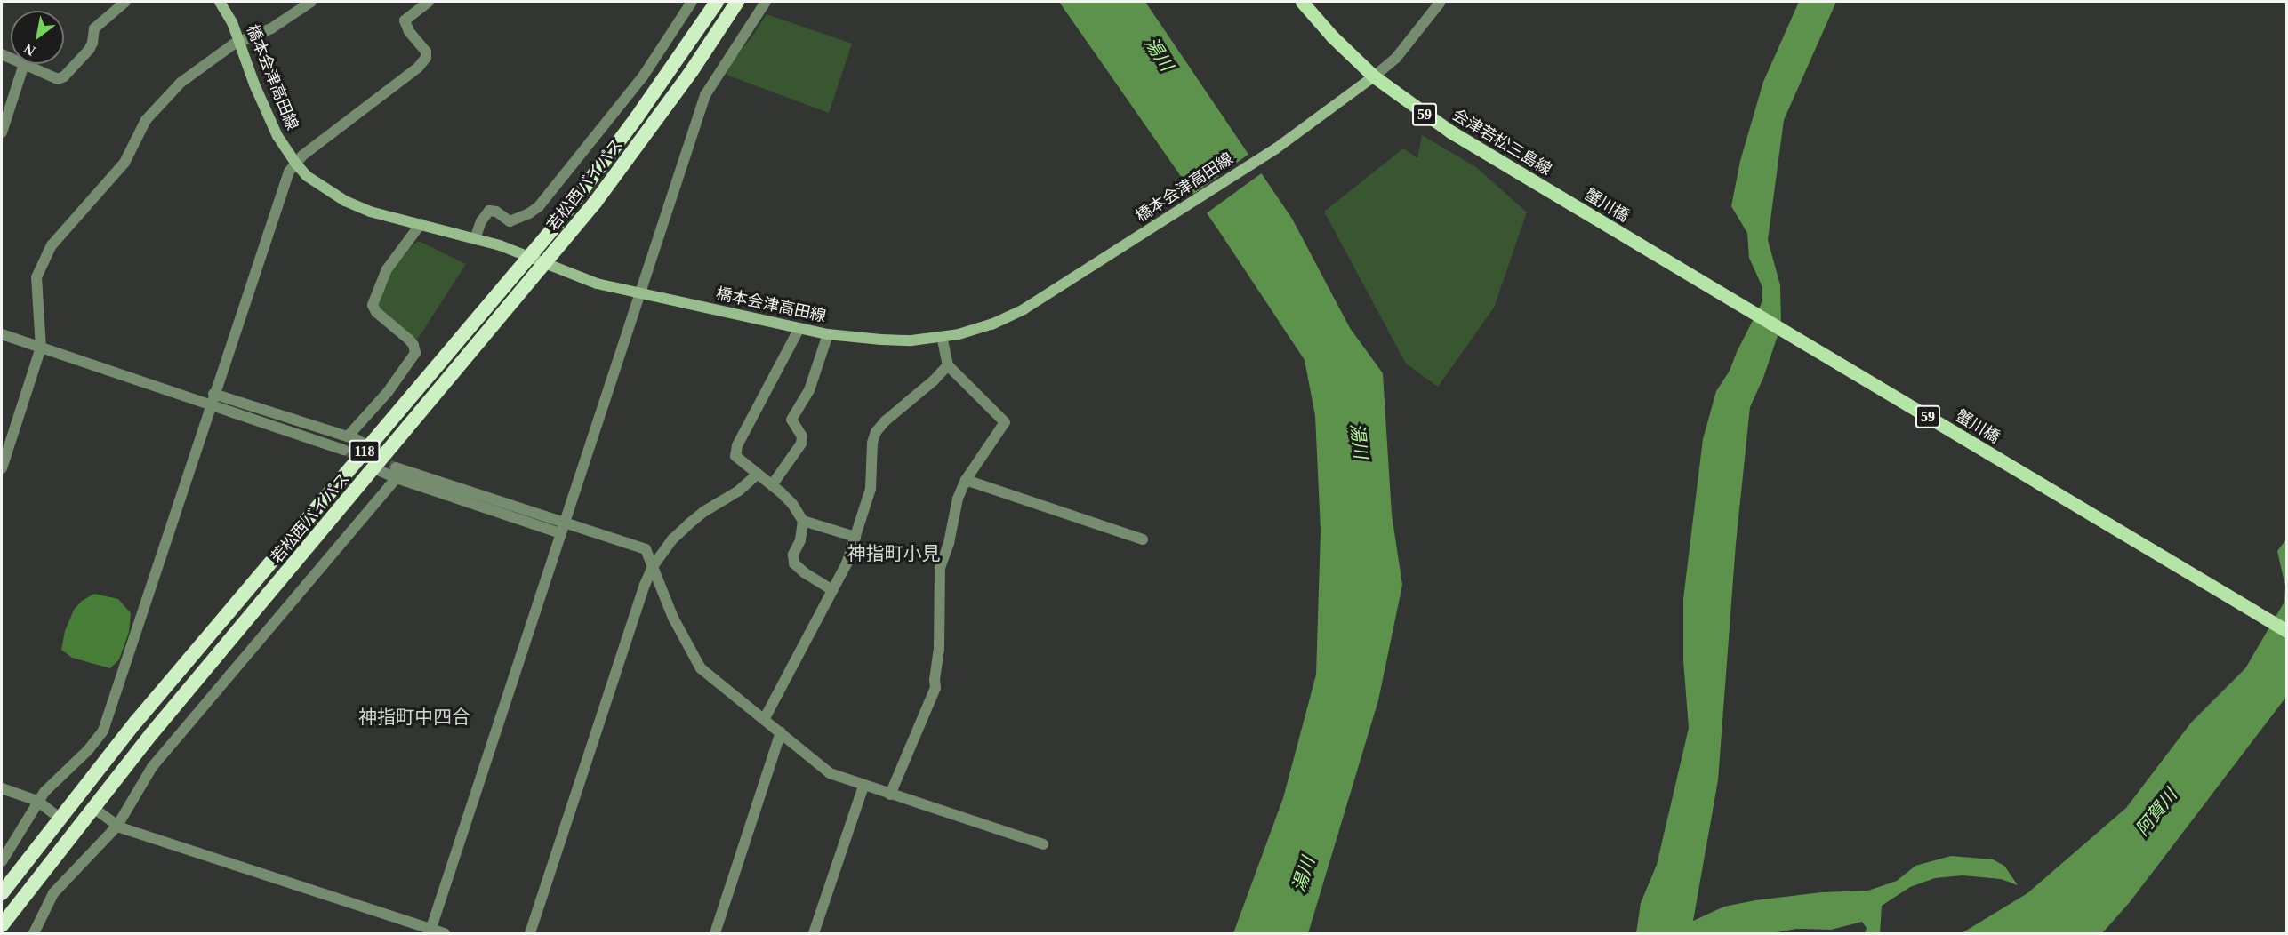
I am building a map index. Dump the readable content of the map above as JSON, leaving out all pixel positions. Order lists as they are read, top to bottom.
{
  "streets": {
    "highway": ["若松西バイパス", "118"],
    "main road": [
      "橋本会津高田線",
      "59",
      "会津若松三島線",
      "蟹川橋"
    ]
  },
  "crossings": [
    ["橋本会津高田線", "会津若松三島線"],
    ["橋本会津高田線", "若松西バイパス"],
    ["会津若松三島線", "蟹川橋"]
  ],
  "districts": ["神指町小見", "神指町中四合"],
  "water": ["湯川", "阿賀川"],
  "north": "bottom left"
}
